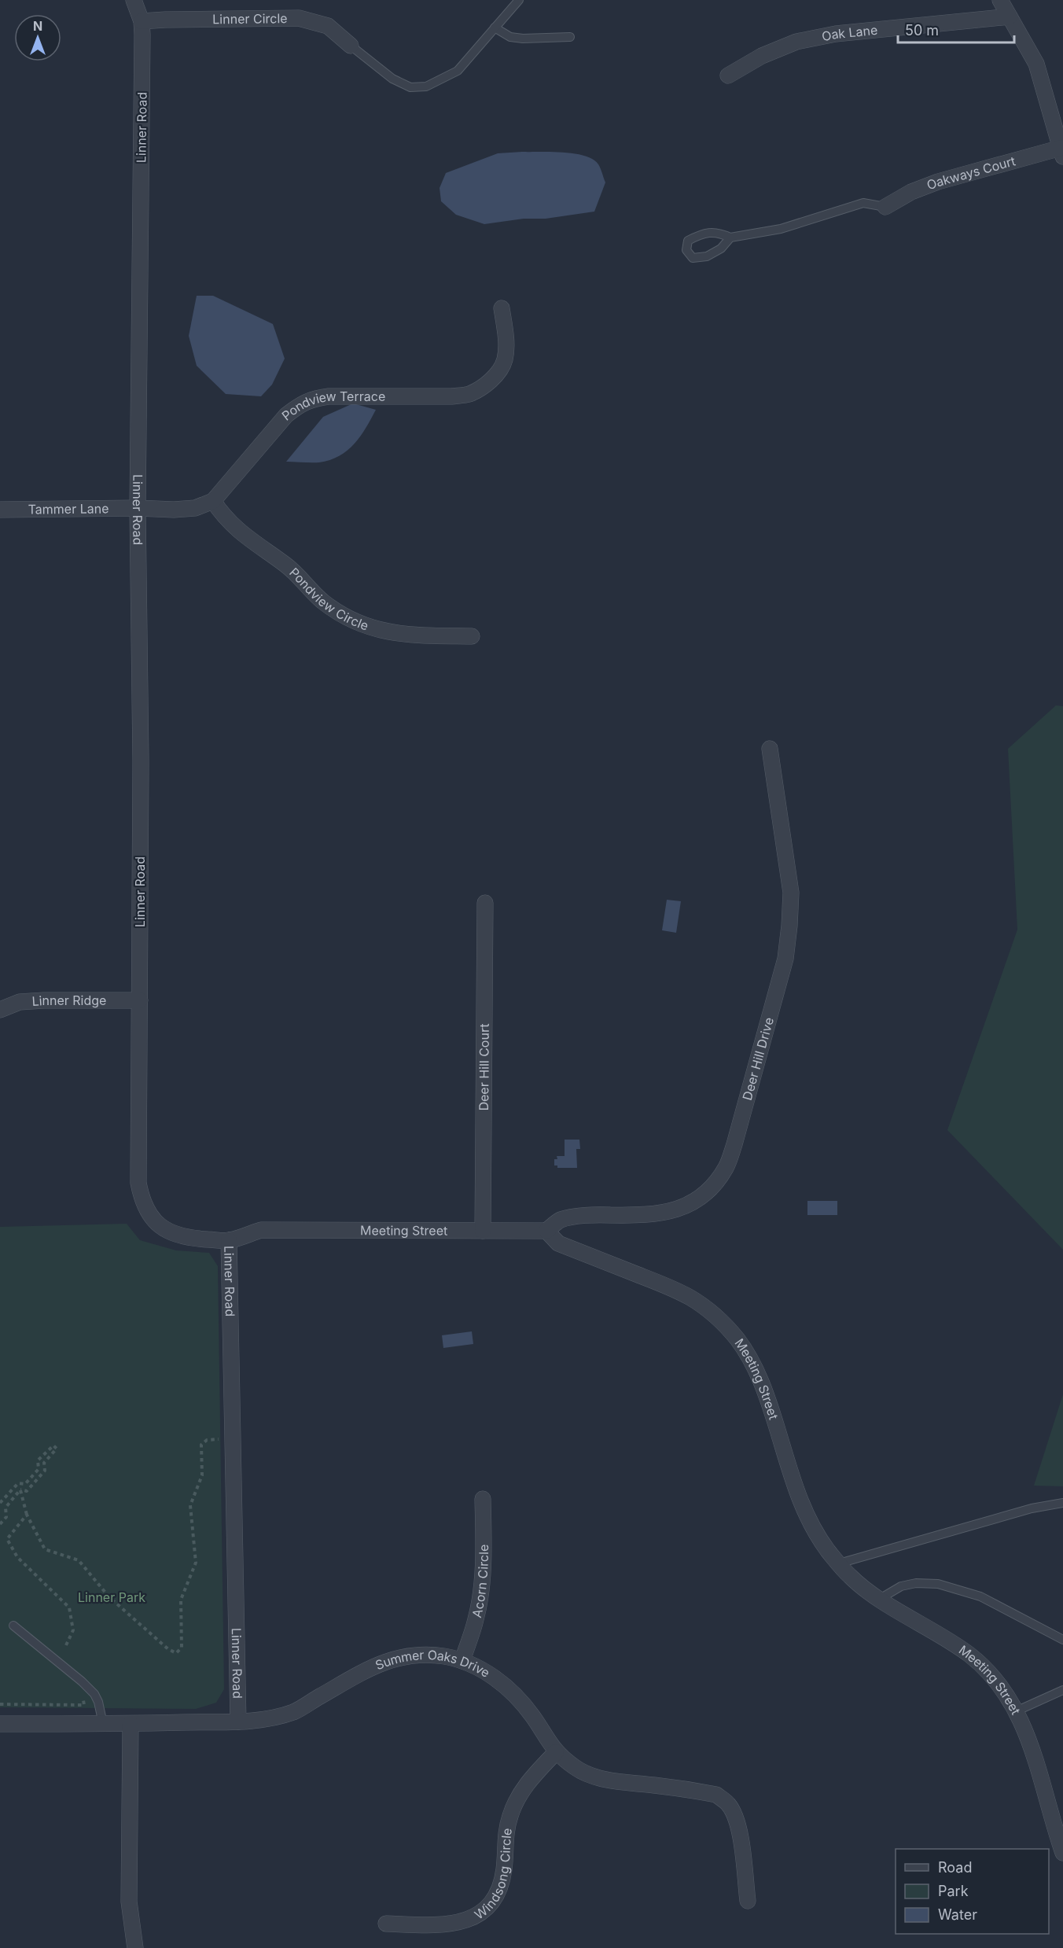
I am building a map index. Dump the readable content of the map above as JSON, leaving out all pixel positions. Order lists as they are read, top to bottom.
{
  "streets": {
    "street": [
      "Linner Circle",
      "Oak Lane",
      "Linner Road",
      "Oakways Court",
      "Pondview Terrace",
      "Tammer Lane",
      "Pondview Circle",
      "Linner Ridge",
      "Deer Hill Drive",
      "Deer Hill Court",
      "Meeting Street",
      "Acorn Circle",
      "Summer Oaks Drive",
      "Windsong Circle"
    ]
  },
  "crossings": [
    ["Linner Circle", "Linner Road"],
    ["Linner Road", "Tammer Lane"],
    ["Linner Road", "Linner Ridge"],
    ["Linner Road", "Meeting Street"],
    ["Linner Road", "Summer Oaks Drive"],
    ["Pondview Terrace", "Pondview Circle"],
    ["Deer Hill Drive", "Meeting Street"],
    ["Deer Hill Court", "Meeting Street"],
    ["Acorn Circle", "Summer Oaks Drive"],
    ["Summer Oaks Drive", "Windsong Circle"]
  ],
  "parks": ["Linner Park"],
  "legend": ["Road", "Park", "Water"],
  "scale_bar": "50 m",
  "north": "top"
}
